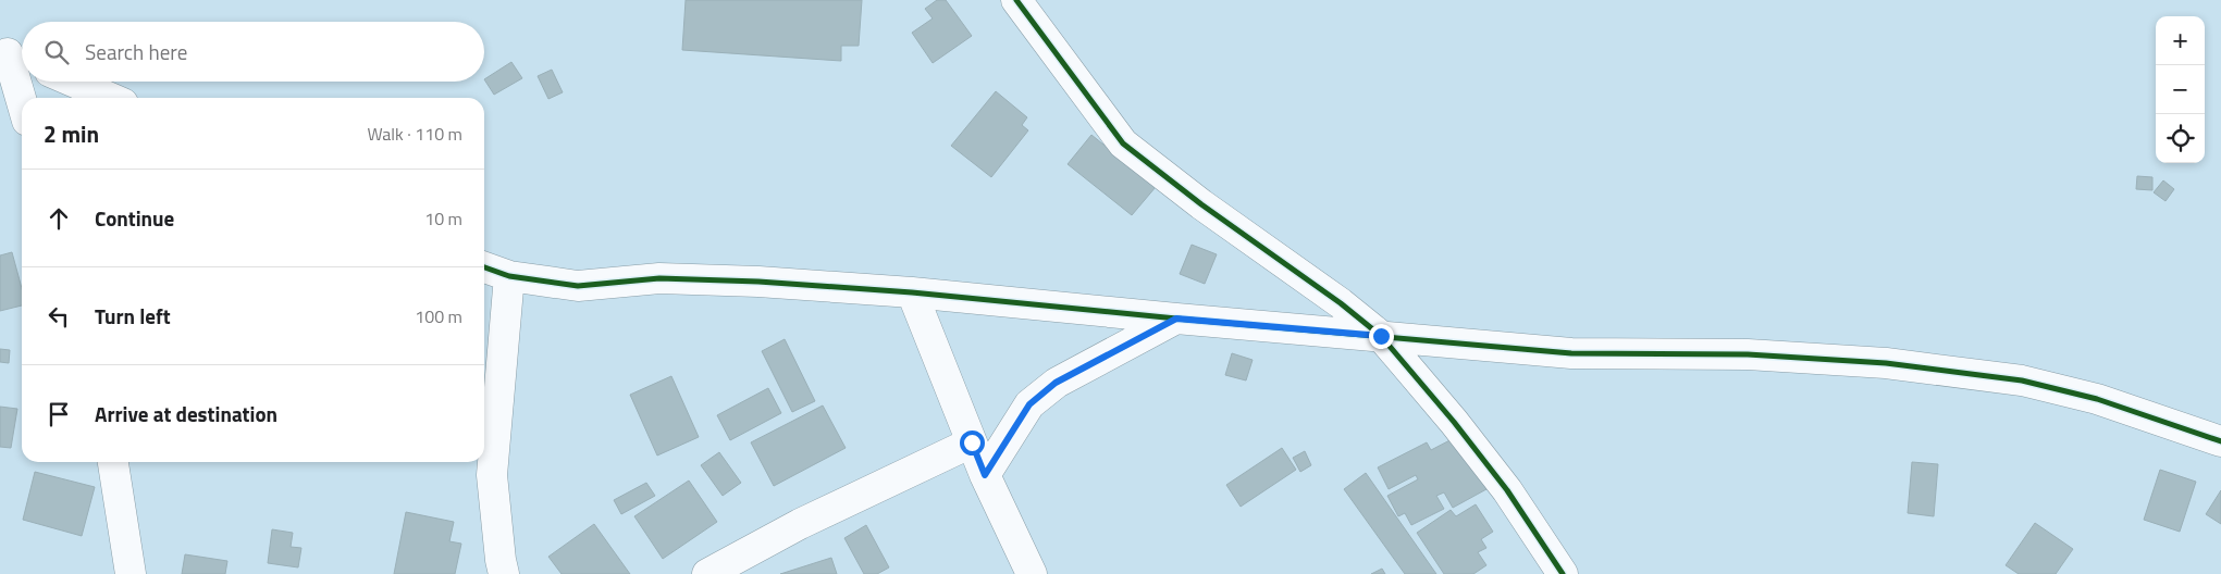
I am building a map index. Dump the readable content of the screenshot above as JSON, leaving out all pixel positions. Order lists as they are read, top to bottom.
{
  "page": {
    "map_buttons": ["+", "−"],
    "search": "Search here",
    "heading": ["2 min", "Walk · 110 m"],
    "list": [
      ["Continue", "10 m"],
      ["Turn left", "100 m"],
      "Arrive at destination"
    ]
  }
}
